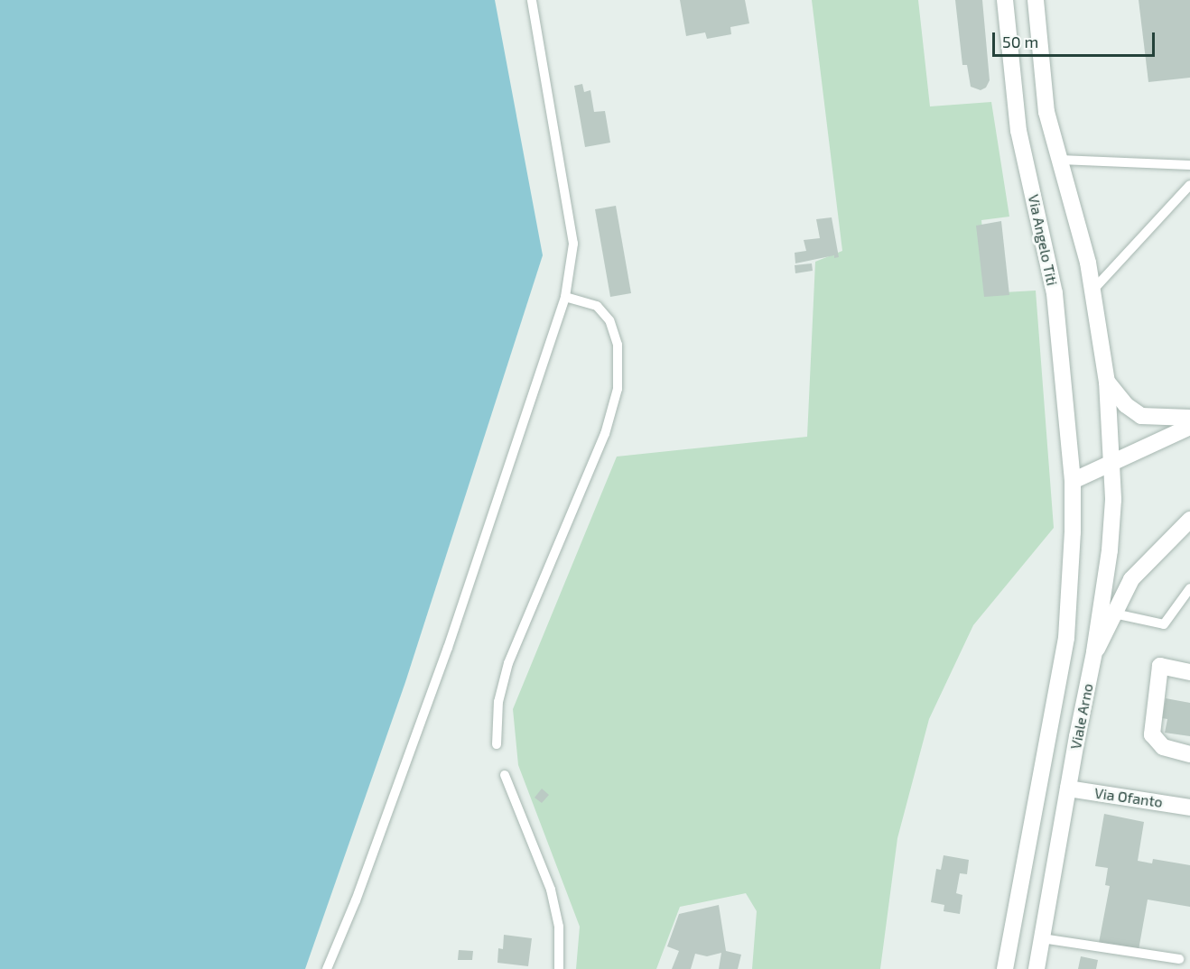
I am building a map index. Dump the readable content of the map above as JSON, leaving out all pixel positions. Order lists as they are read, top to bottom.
{
  "streets": {
    "main road": ["Via Angelo Titi", "Viale Arno", "Via Ofanto"]
  },
  "crossings": [
    ["Via Angelo Titi", "Viale Arno"],
    ["Viale Arno", "Via Ofanto"]
  ],
  "scale_bar": "50 m"
}
